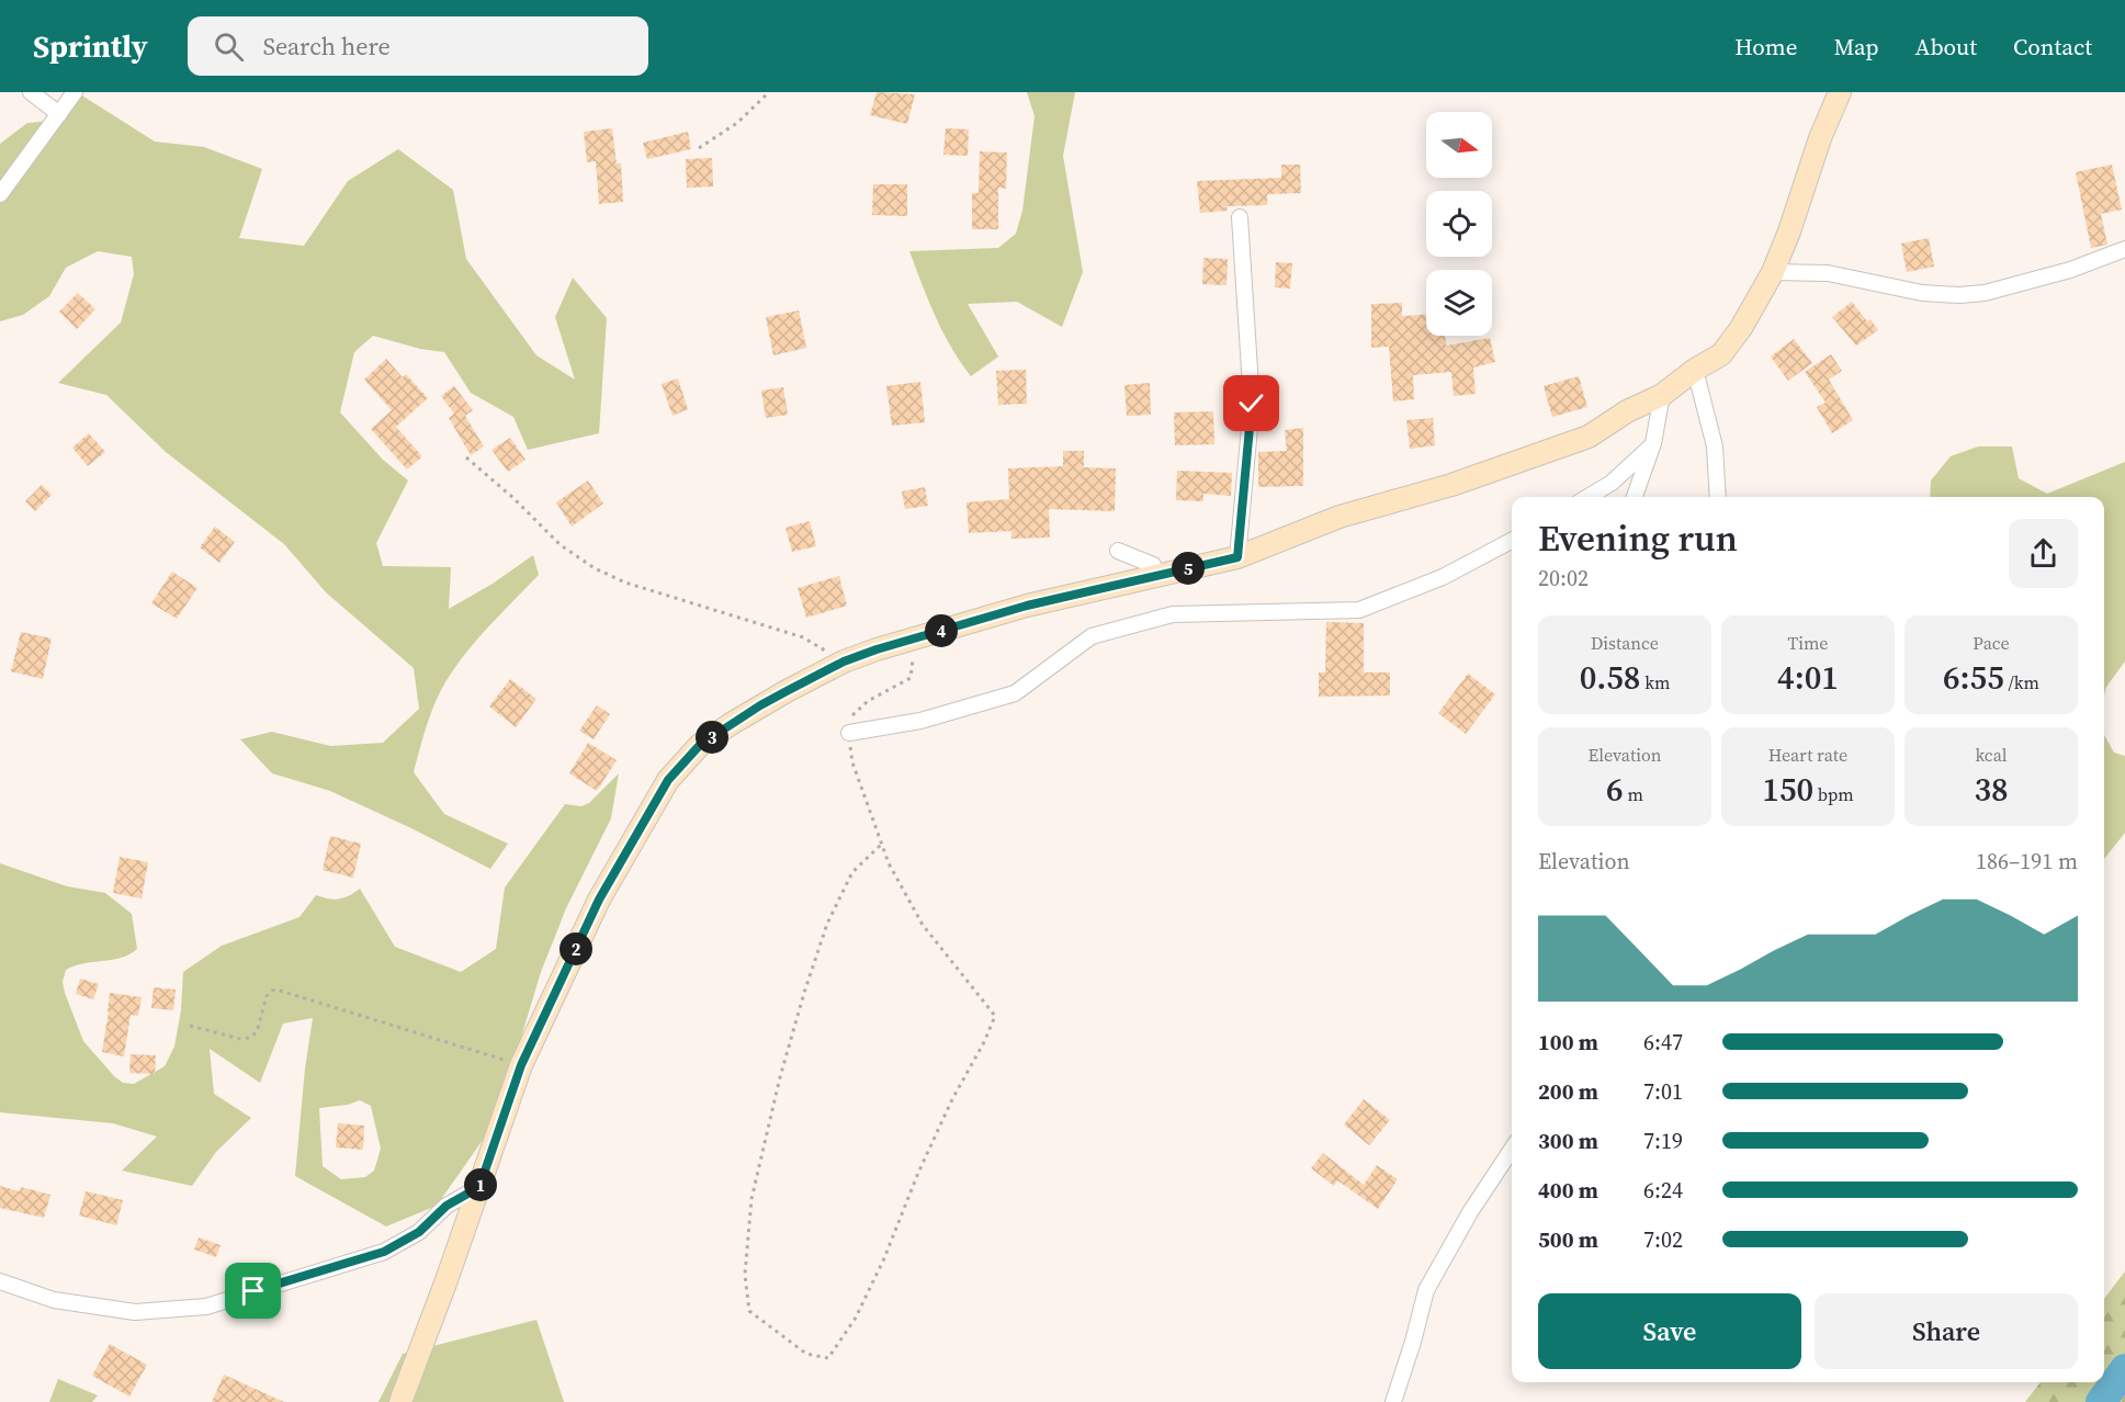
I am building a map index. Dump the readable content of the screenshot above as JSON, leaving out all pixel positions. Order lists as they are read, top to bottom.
{
  "north": "right",
  "page": {
    "header": "Sprintly",
    "search": "Search here",
    "nav": [
      "Home",
      "Map",
      "About",
      "Contact"
    ],
    "heading": ["Evening run", "20:02"],
    "pins": [
      "5",
      "4",
      "3",
      "2",
      "1"
    ],
    "stats": [
      ["Distance", "0.58 km"],
      ["Time", "4:01"],
      ["Pace", "6:55 /km"],
      ["Elevation", "6 m"],
      ["Heart rate", "150 bpm"],
      ["kcal", "38"]
    ],
    "chart": ["Elevation", "186–191 m"],
    "list": [
      {
        "name": "100 m",
        "note": "6:47"
      },
      {
        "name": "200 m",
        "note": "7:01"
      },
      {
        "name": "300 m",
        "note": "7:19"
      },
      {
        "name": "400 m",
        "note": "6:24"
      },
      {
        "name": "500 m",
        "note": "7:02"
      }
    ],
    "buttons": ["Save", "Share"]
  }
}
